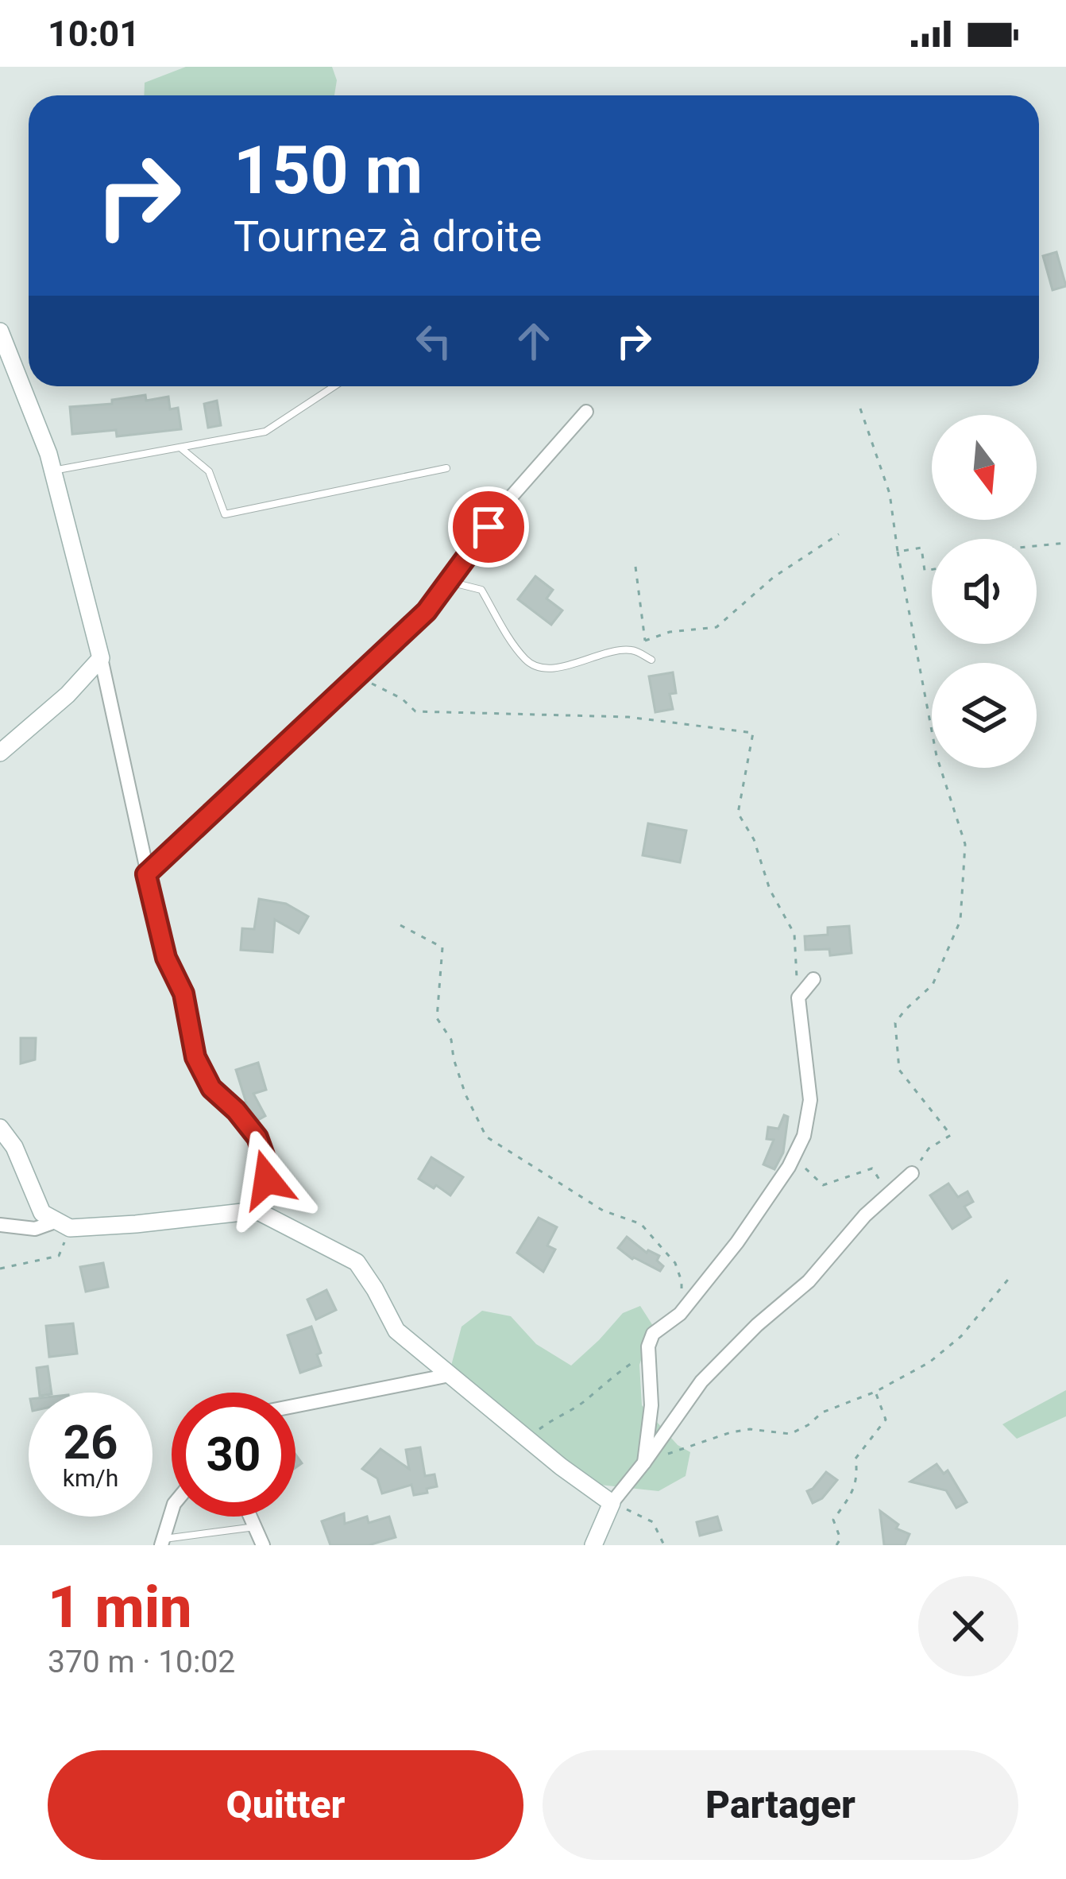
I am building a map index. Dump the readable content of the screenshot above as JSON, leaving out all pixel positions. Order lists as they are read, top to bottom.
{
  "north": "bottom",
  "page": {
    "status": "10:01",
    "turn": ["150 m", "Tournez à droite"],
    "speed": "26 km/h",
    "limit": "30",
    "heading": ["1 min", "370 m · 10:02"],
    "buttons": ["Quitter", "Partager"]
  }
}
